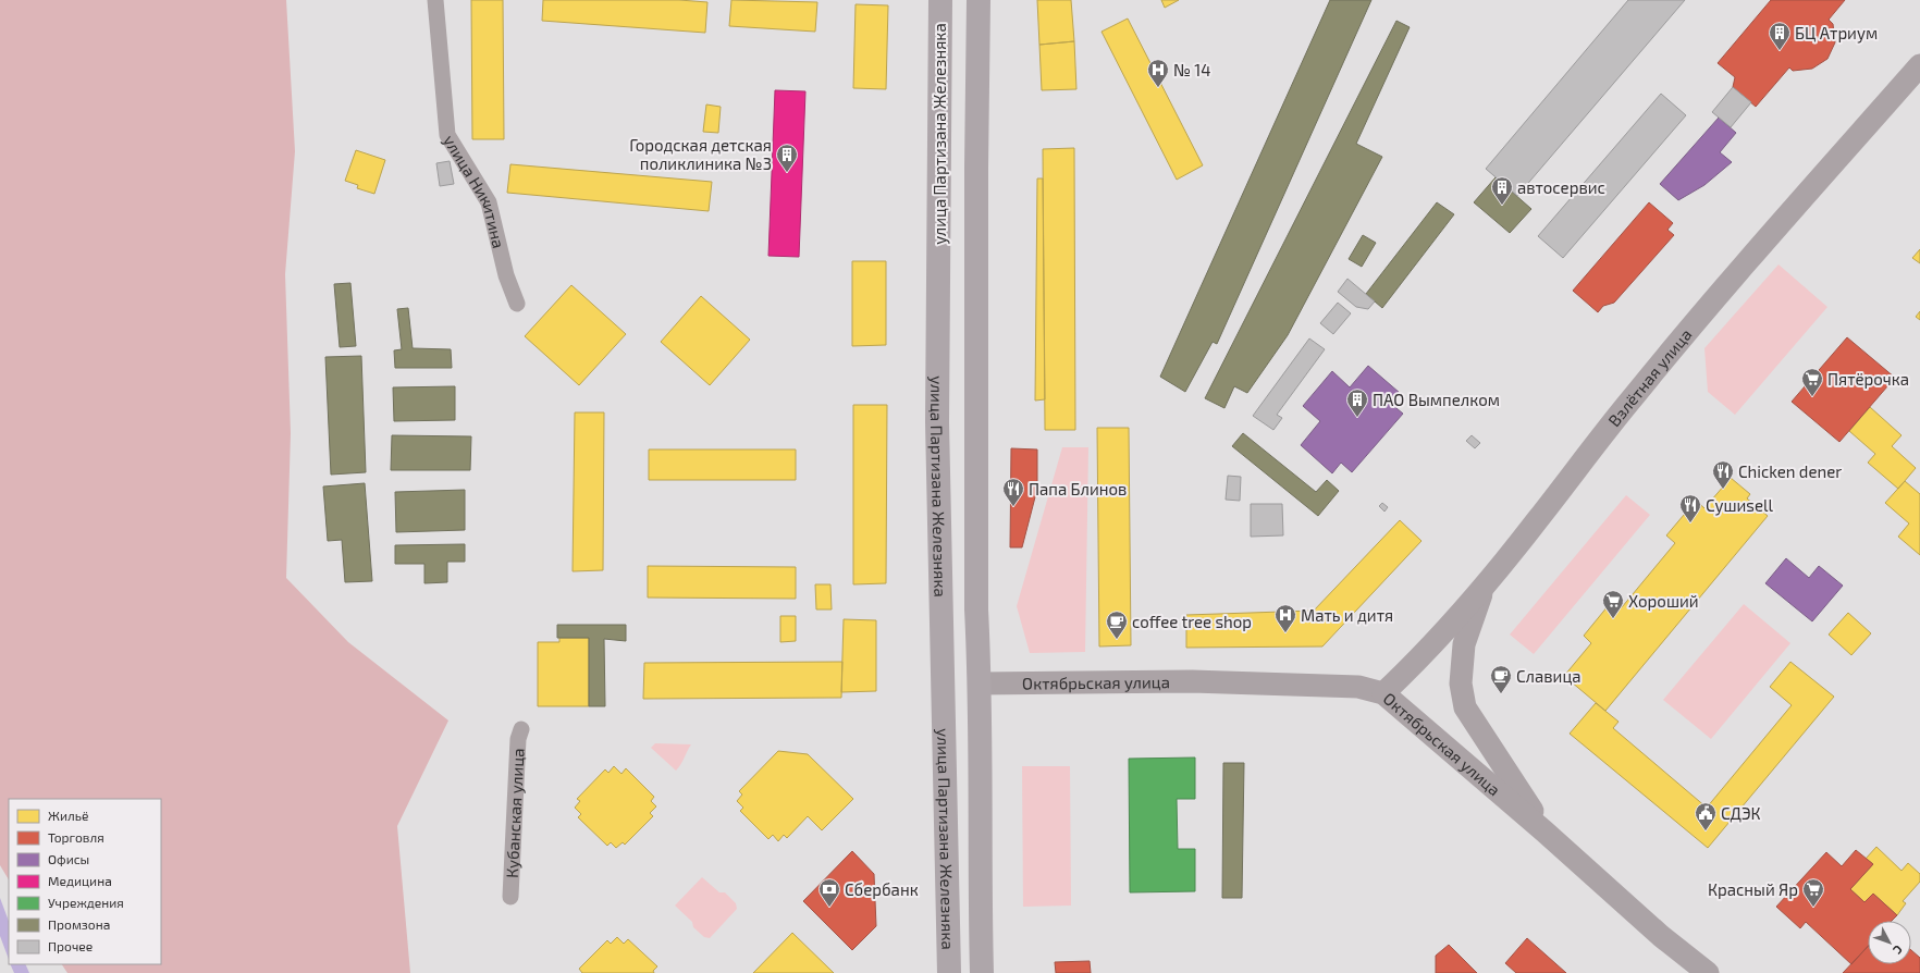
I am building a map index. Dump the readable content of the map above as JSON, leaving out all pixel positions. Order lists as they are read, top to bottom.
{
  "streets": {
    "main road": ["улица Партизана Железняка", "Взлётная улица", "Октябрьская улица"],
    "street": ["улица Никитина", "Кубанская улица"]
  },
  "crossings": [
    ["улица Партизана Железняка", "Октябрьская улица"],
    ["Взлётная улица", "Октябрьская улица"]
  ],
  "places": {
    "building": [
      "БЦ Атриум",
      "Городская детская поликлиника №3",
      "автосервис",
      "ПАО Вымпелком"
    ],
    "hospital": ["№ 14", "Мать и дитя"],
    "supermarket": ["Пятёрочка", "Хороший", "Красный Яр"],
    "restaurant": ["Chicken dener", "Папа Блинов", "Сушиsell"],
    "cafe": ["coffee tree shop", "Славица"],
    "public building": ["СДЭК"],
    "bank": ["Сбербанк"]
  },
  "legend": [
    "Жильё",
    "Торговля",
    "Офисы",
    "Медицина",
    "Учреждения",
    "Промзона",
    "Прочее"
  ],
  "north": "bottom right"
}
